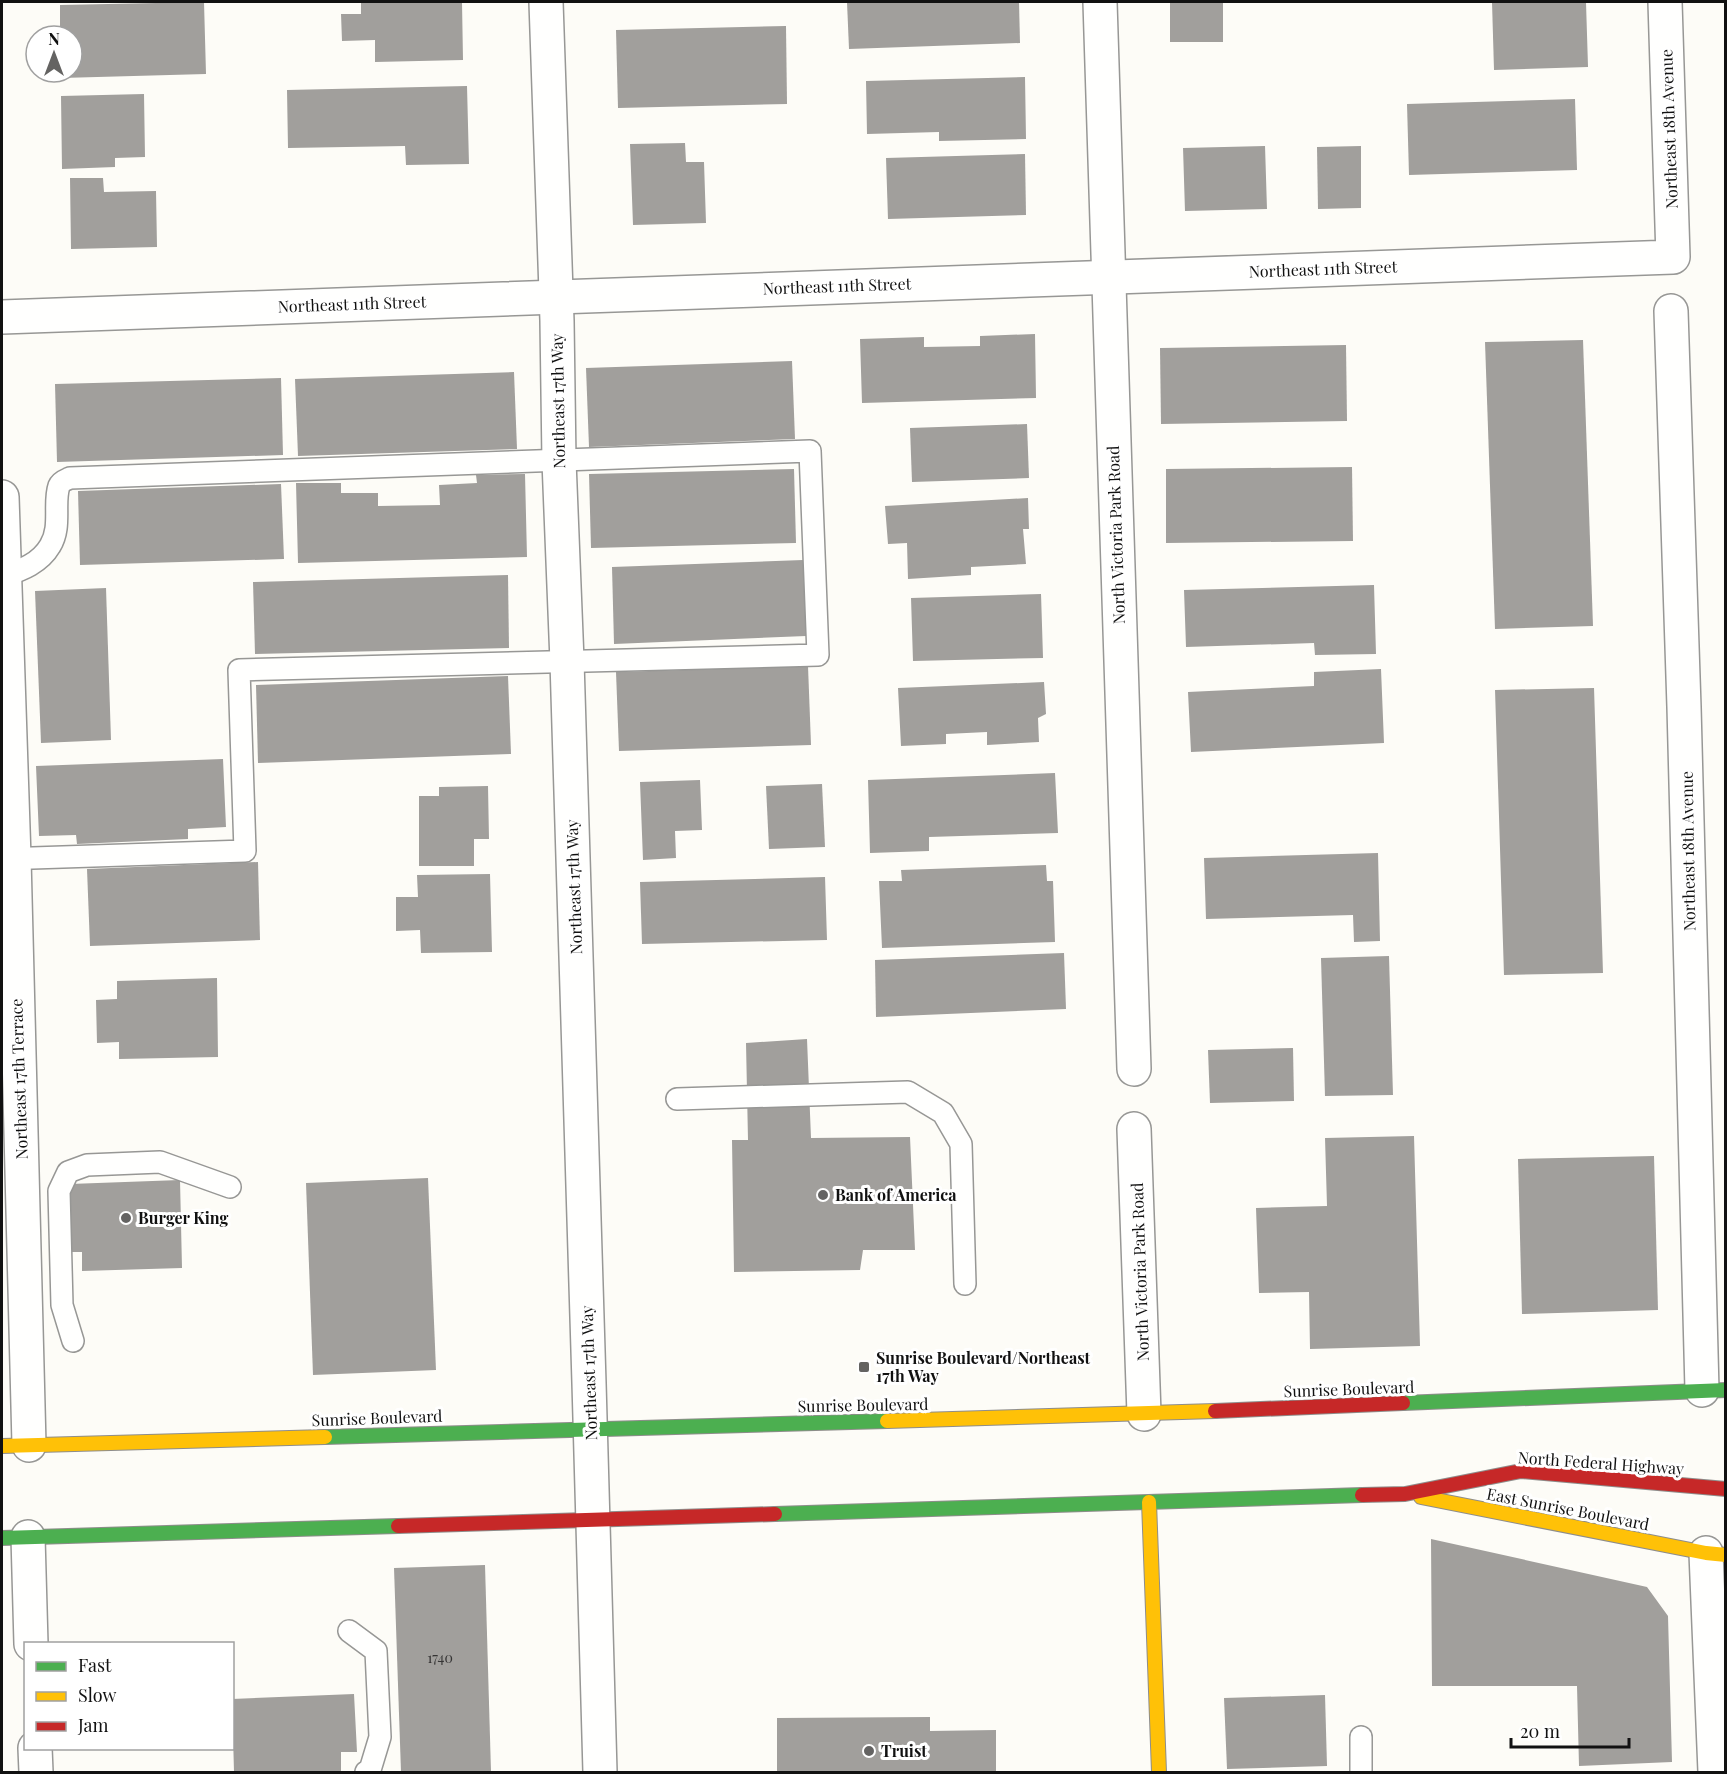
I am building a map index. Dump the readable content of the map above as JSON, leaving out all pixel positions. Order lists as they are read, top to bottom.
{
  "streets": {
    "main road": ["Sunrise Boulevard", "North Federal Highway", "East Sunrise Boulevard"],
    "street": [
      "Northeast 18th Avenue",
      "Northeast 11th Street",
      "Northeast 17th Way",
      "North Victoria Park Road",
      "Northeast 17th Terrace"
    ]
  },
  "crossings": [
    ["Northeast 18th Avenue", "Northeast 11th Street"],
    ["Northeast 18th Avenue", "Sunrise Boulevard"],
    ["Northeast 11th Street", "Northeast 17th Way"],
    ["Northeast 11th Street", "North Victoria Park Road"],
    ["Northeast 17th Way", "Sunrise Boulevard"],
    ["North Victoria Park Road", "Sunrise Boulevard"],
    ["Northeast 17th Terrace", "Sunrise Boulevard"],
    ["North Federal Highway", "East Sunrise Boulevard"]
  ],
  "places": {
    "other": ["Bank of America", "Burger King", "Truist"],
    "transit": ["Sunrise Boulevard/Northeast 17th Way"]
  },
  "house_numbers": ["1740"],
  "legend": ["Fast", "Slow", "Jam"],
  "scale_bar": "20 m",
  "north": "top"
}
